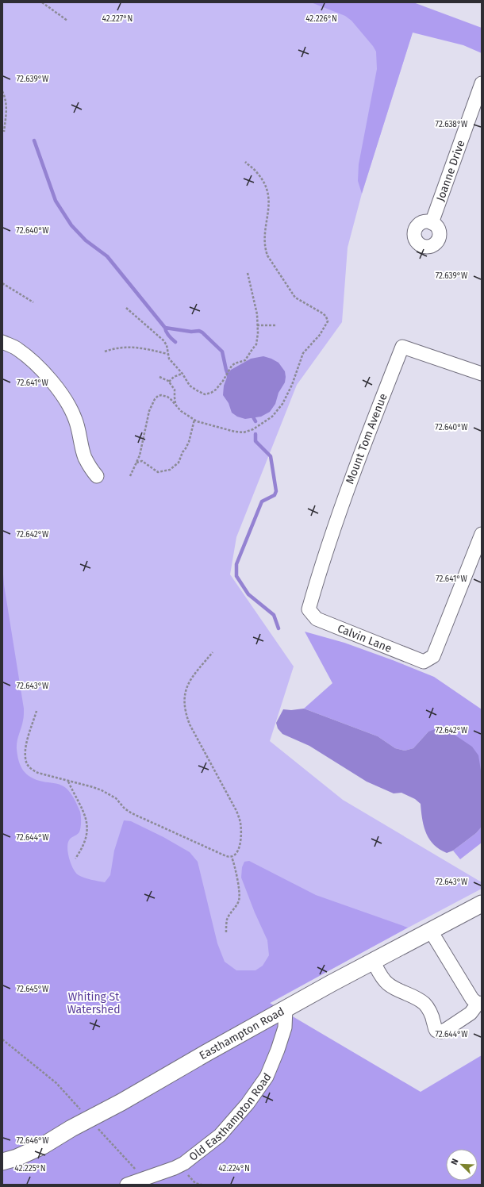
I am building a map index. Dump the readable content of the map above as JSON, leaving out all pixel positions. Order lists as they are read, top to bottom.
{
  "streets": {
    "main road": ["Easthampton Road"],
    "street": [
      "Joanne Drive",
      "Mount Tom Avenue",
      "Calvin Lane",
      "Old Easthampton Road"
    ]
  },
  "crossings": [
    ["Mount Tom Avenue", "Calvin Lane"],
    ["Easthampton Road", "Old Easthampton Road"]
  ],
  "parks": ["Whiting St Watershed"],
  "north": "top left",
  "coordinates": [
    "42.227°N",
    "42.226°N",
    "72.639°W",
    "72.638°W",
    "72.640°W",
    "72.641°W",
    "72.642°W",
    "72.643°W",
    "72.644°W",
    "72.645°W",
    "72.646°W",
    "42.225°N",
    "42.224°N"
  ]
}
